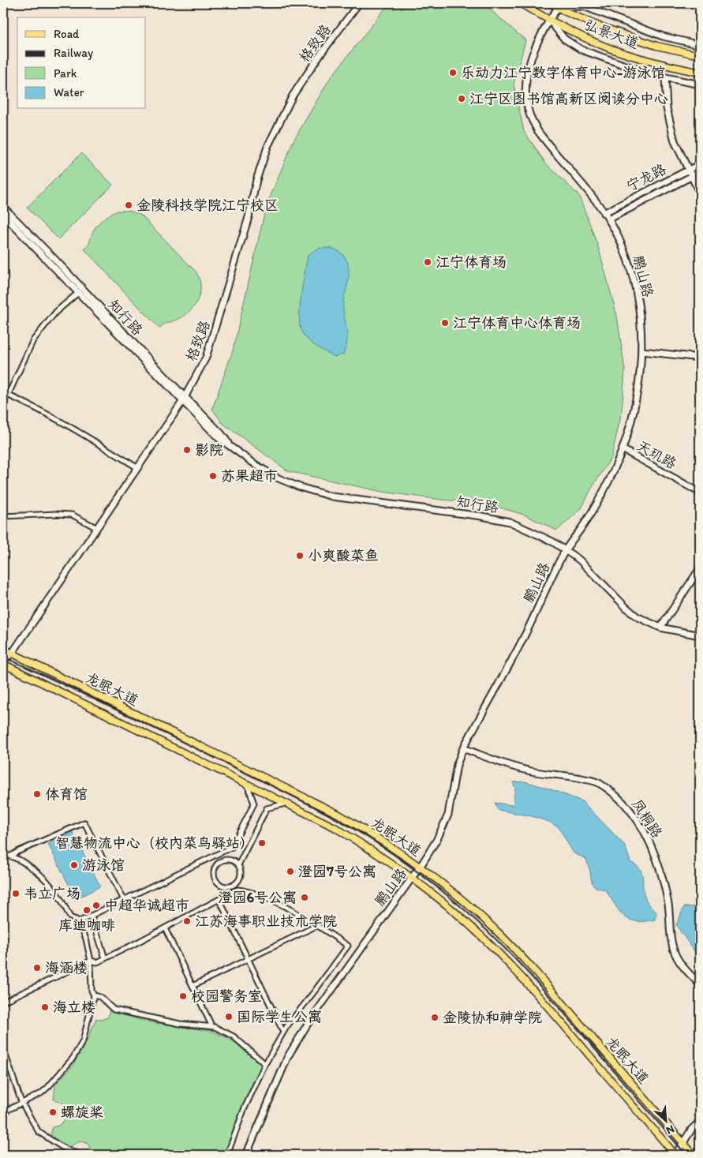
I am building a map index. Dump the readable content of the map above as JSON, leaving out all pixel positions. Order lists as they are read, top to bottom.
{
  "streets": {
    "main road": ["弘景大道", "龙眠大道"],
    "street": [
      "格致路",
      "宁龙路",
      "鹏山路",
      "知行路",
      "天玑路",
      "凤桐路"
    ]
  },
  "crossings": [
    ["弘景大道", "鹏山路"],
    ["格致路", "知行路"],
    ["格致路", "龙眠大道"],
    ["宁龙路", "鹏山路"],
    ["鹏山路", "知行路"],
    ["鹏山路", "天玑路"],
    ["鹏山路", "龙眠大道"],
    ["鹏山路", "凤桐路"]
  ],
  "places": [
    "乐动力江宁数字体育中心-游泳馆",
    "江宁区图书馆高新区阅读分中心",
    "金陵科技学院江宁校区",
    "江宁体育场",
    "江宁体育中心体育场",
    "影院",
    "苏果超市",
    "小爽酸菜鱼",
    "体育馆",
    "智慧物流中心（校内菜鸟驿站）",
    "游泳馆",
    "澄园7号公寓",
    "韦立广场",
    "澄园6号公寓",
    "中超华诚超市",
    "库迪咖啡",
    "江苏海事职业技术学院",
    "海涵楼",
    "校园警务室",
    "海立楼",
    "国际学生公寓",
    "金陵协和神学院",
    "螺旋桨"
  ],
  "legend": [
    "Road",
    "Railway",
    "Park",
    "Water"
  ],
  "north": "bottom right"
}
